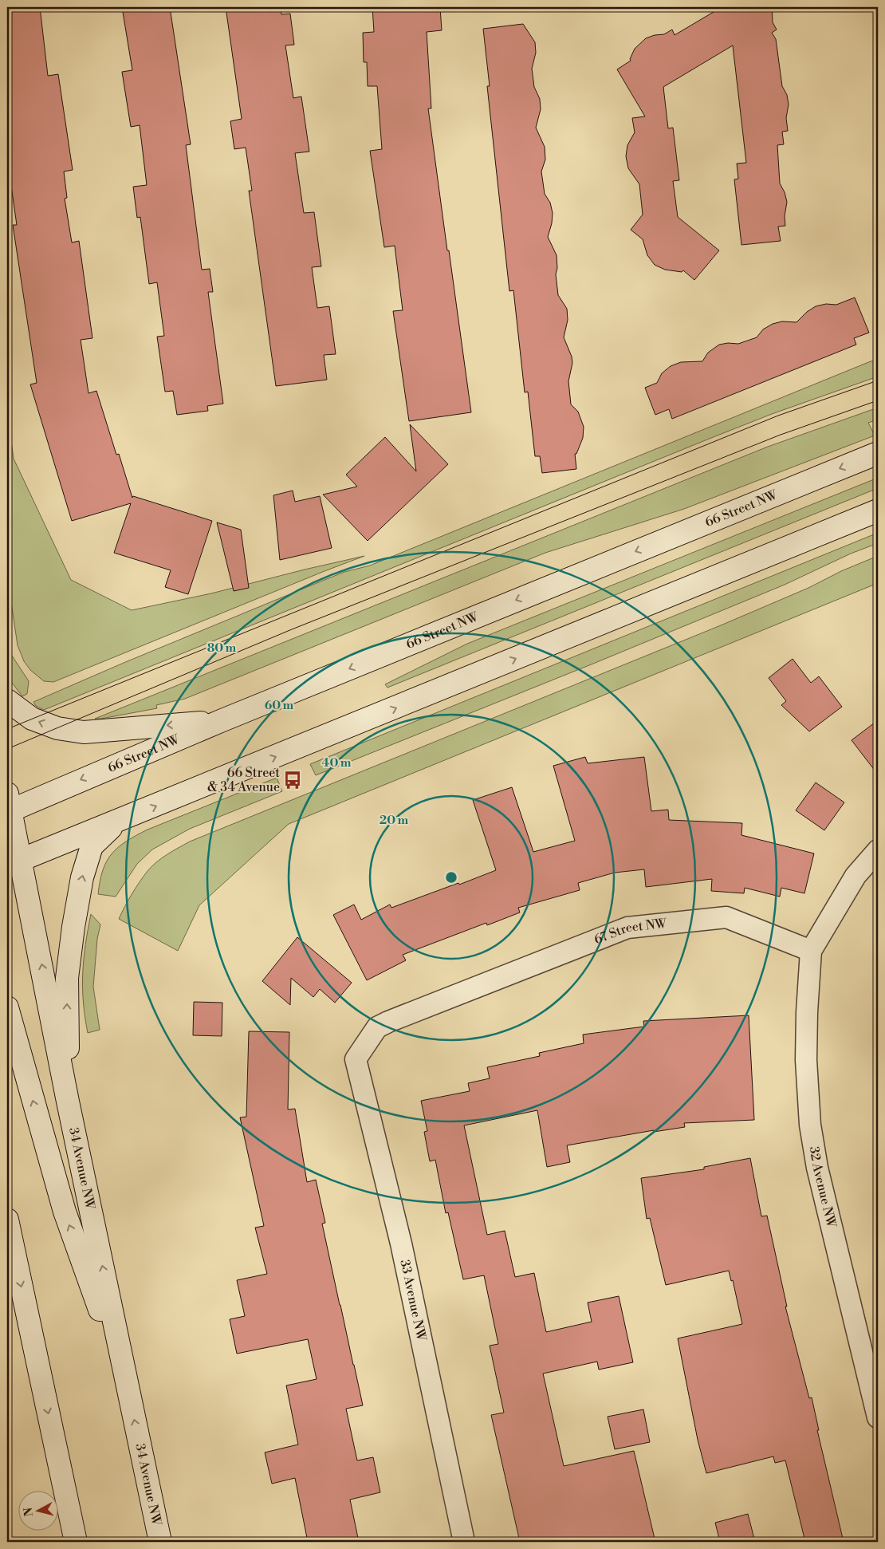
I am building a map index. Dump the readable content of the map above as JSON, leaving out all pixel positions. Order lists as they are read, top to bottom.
{
  "streets": {
    "main road": ["66 Street NW", "34 Avenue NW"],
    "street": ["67 Street NW", "32 Avenue NW", "33 Avenue NW"]
  },
  "crossings": [
    ["66 Street NW", "34 Avenue NW"],
    ["67 Street NW", "32 Avenue NW"],
    ["67 Street NW", "33 Avenue NW"]
  ],
  "places": {
    "bus stop": ["66 Street & 34 Avenue"]
  },
  "north": "left",
  "rings": [
    "80 m",
    "60 m",
    "40 m",
    "20 m"
  ]
}
